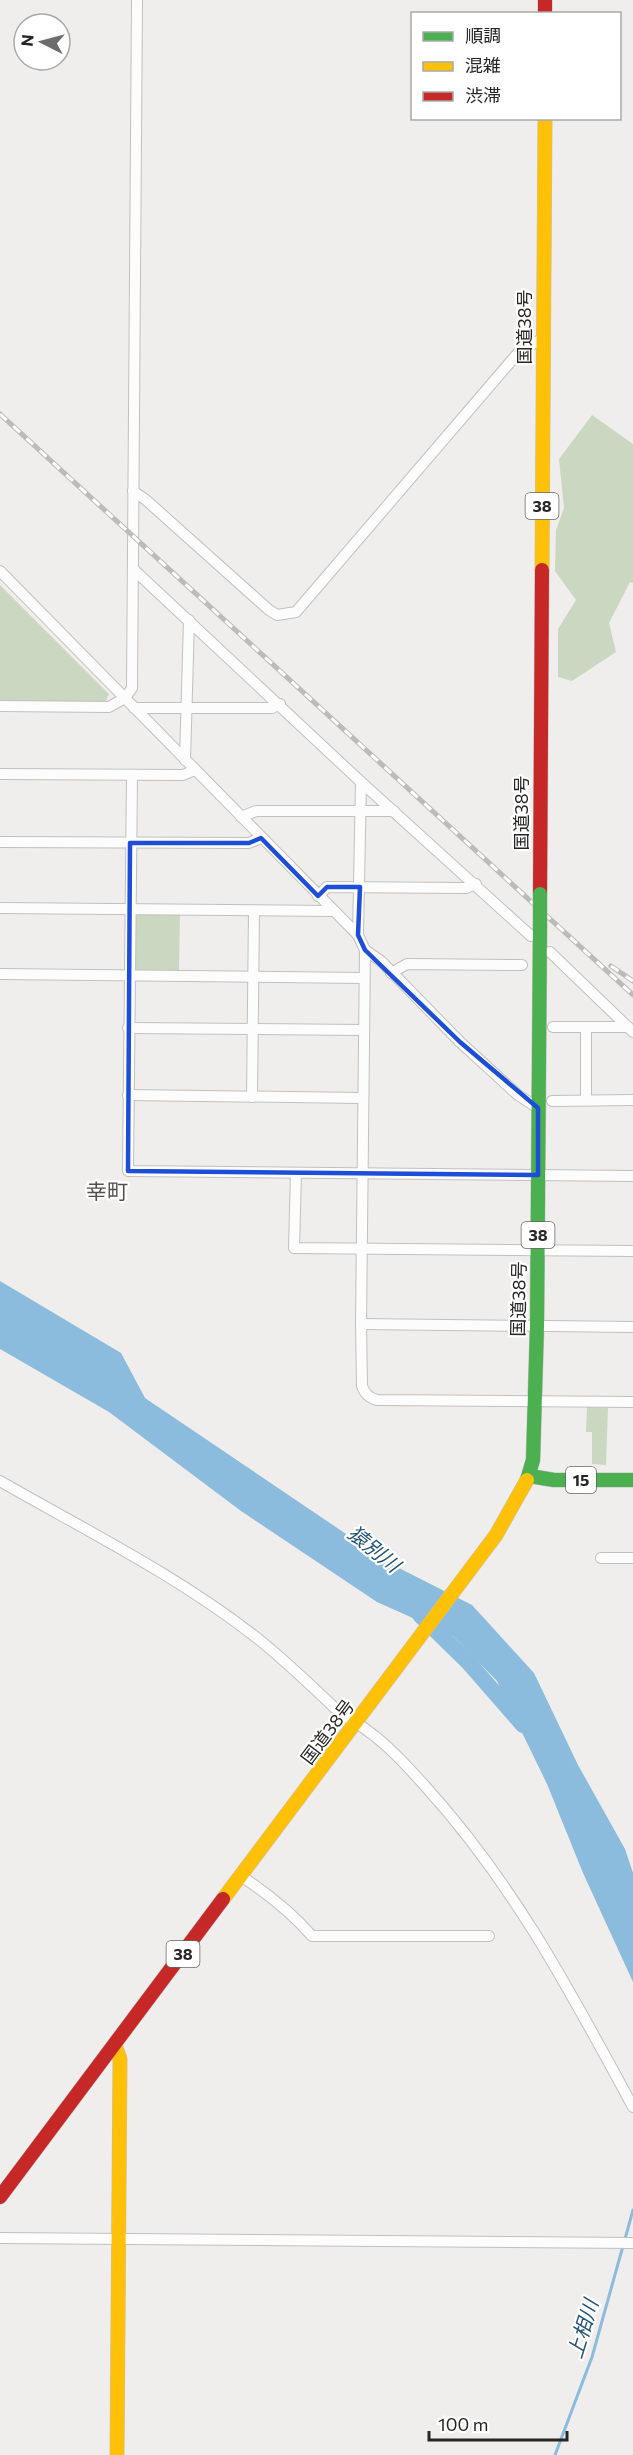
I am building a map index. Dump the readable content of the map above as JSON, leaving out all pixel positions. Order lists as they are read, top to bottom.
{
  "streets": {
    "main road": ["国道38号", "38", "15"]
  },
  "crossings": [
    ["国道38号", "15"]
  ],
  "districts": ["幸町"],
  "water": ["猿別川", "上相川"],
  "legend": ["順調", "混雑", "渋滞"],
  "scale_bar": "100 m",
  "north": "left"
}
